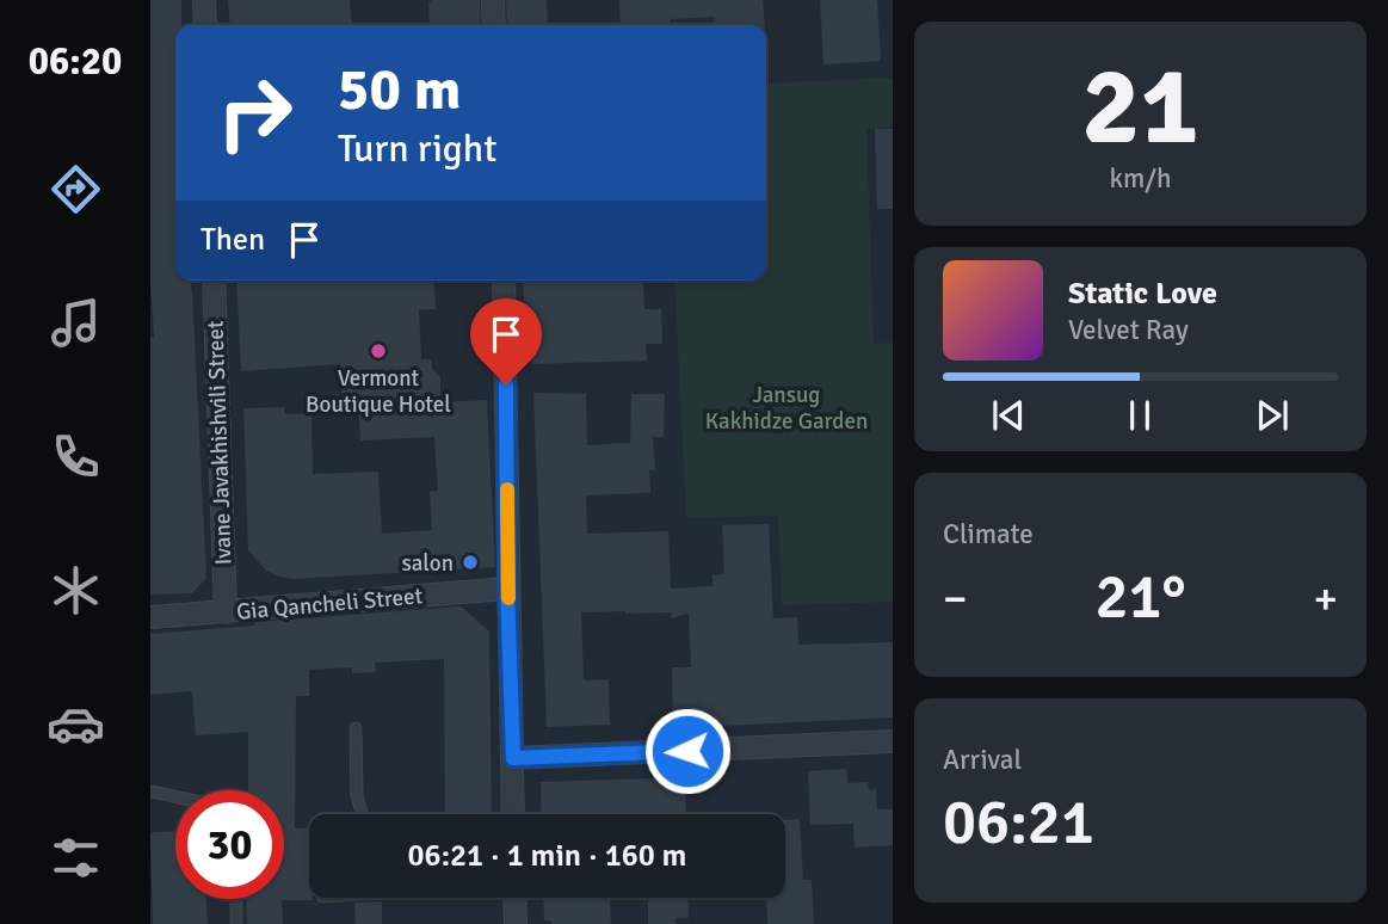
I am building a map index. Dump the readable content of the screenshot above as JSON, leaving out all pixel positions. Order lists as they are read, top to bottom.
{
  "streets": {
    "street": ["Ivane Javakhishvili Street", "Gia Qancheli Street"]
  },
  "crossings": [
    ["Ivane Javakhishvili Street", "Gia Qancheli Street"]
  ],
  "parks": ["Jansug Kakhidze Garden"],
  "places": ["Vermont Boutique Hotel", "salon"],
  "page": {
    "tabs": "06:20",
    "tile": [
      ["21", "km/h"],
      "Climate",
      ["Arrival", "06:21"]
    ],
    "turn": ["50 m", "Turn right"],
    "then": "Then",
    "song": ["Static Love", "Velvet Ray"],
    "heat": ["−", "21°", "+"],
    "limit": "30",
    "trip": "06:21 · 1 min · 160 m"
  }
}
